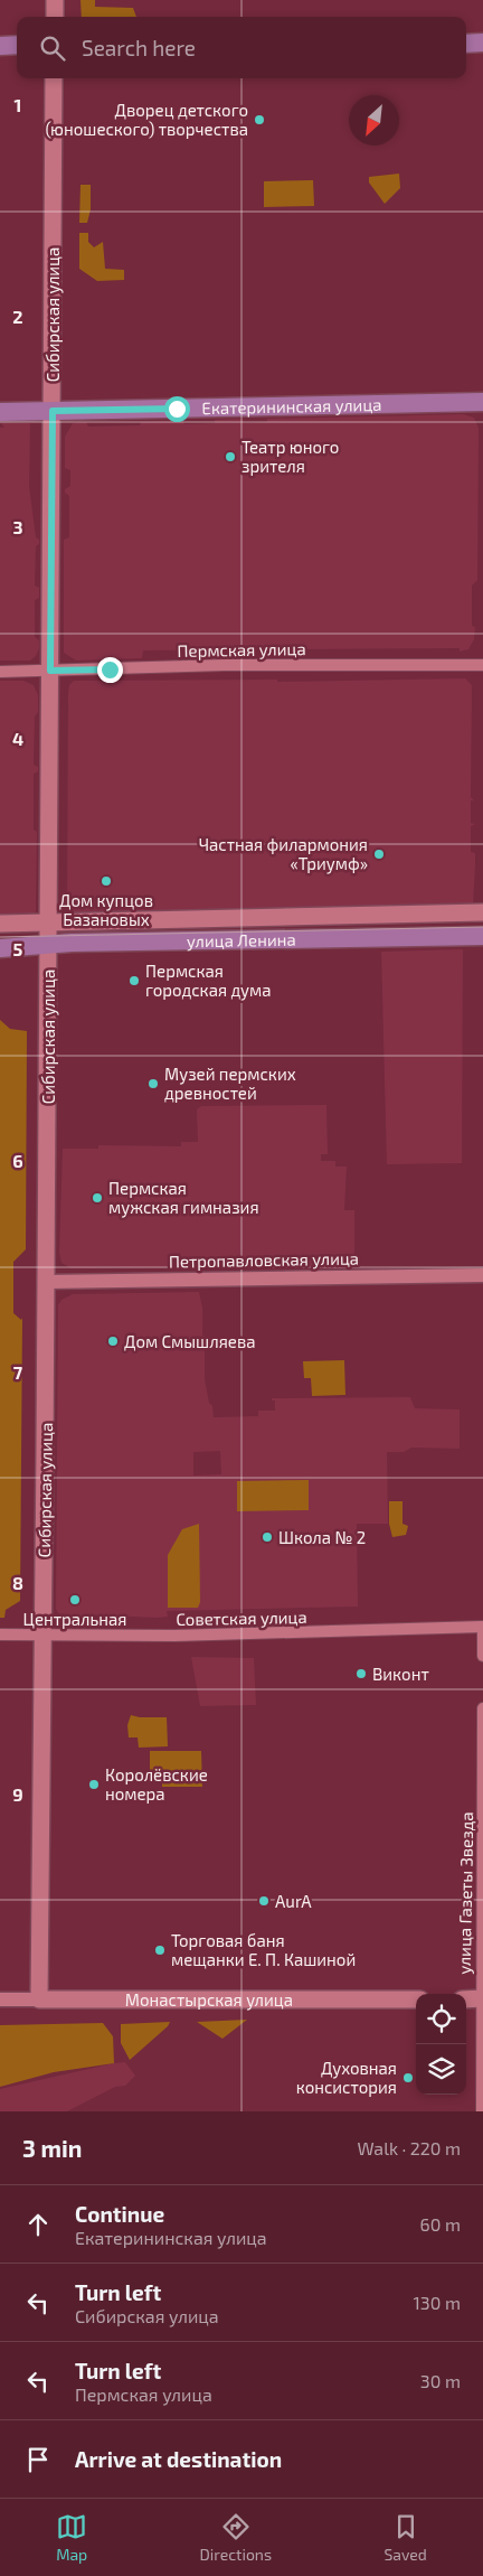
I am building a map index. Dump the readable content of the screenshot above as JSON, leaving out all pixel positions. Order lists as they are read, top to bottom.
{
  "streets": {
    "main road": [
      "Сибирская улица",
      "Екатерининская улица",
      "улица Ленина",
      "Монастырская улица"
    ],
    "street": [
      "Пермская улица",
      "Петропавловская улица",
      "Советская улица",
      "улица Газеты Звезда"
    ]
  },
  "crossings": [
    ["Сибирская улица", "Екатерининская улица"],
    ["Сибирская улица", "Пермская улица"],
    ["Сибирская улица", "улица Ленина"],
    ["Сибирская улица", "Петропавловская улица"],
    ["Сибирская улица", "Советская улица"],
    ["Сибирская улица", "Монастырская улица"]
  ],
  "places": [
    "Дворец детского (юношеского) творчества",
    "Театр юного зрителя",
    "Частная филармония «Триумф»",
    "Дом купцов Базановых",
    "Пермская городская дума",
    "Музей пермских древностей",
    "Пермская мужская гимназия",
    "Дом Смышляева",
    "Школа № 2",
    "Центральная",
    "Виконт",
    "Королёвские номера",
    "AurA",
    "Торговая баня мещанки Е. П. Кашиной",
    "Духовная консистория"
  ],
  "north": "bottom left",
  "page": {
    "search": "Search here",
    "heading": ["3 min", "Walk · 220 m"],
    "list": [
      ["Continue", "Екатерининская улица", "60 m"],
      ["Turn left", "Сибирская улица", "130 m"],
      ["Turn left", "Пермская улица", "30 m"],
      "Arrive at destination"
    ],
    "nav": ["Map", "Directions", "Saved"]
  },
  "grid": {
    "rows": [
      "1",
      "2",
      "3",
      "4",
      "5",
      "6",
      "7",
      "8",
      "9"
    ]
  }
}
